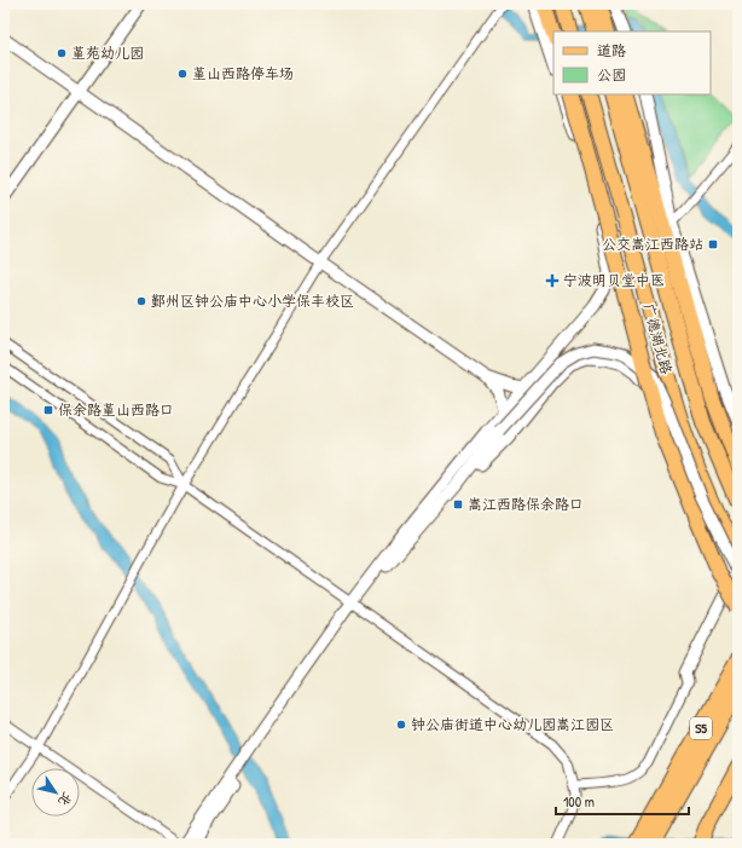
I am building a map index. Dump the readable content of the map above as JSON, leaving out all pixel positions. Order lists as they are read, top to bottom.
{
  "streets": {
    "highway": ["S5"],
    "main road": ["广德湖北路"]
  },
  "places": {
    "other": [
      "堇苑幼儿园",
      "堇山西路停车场",
      "鄞州区钟公庙中心小学保丰校区",
      "钟公庙街道中心幼儿园嵩江园区"
    ],
    "transit": ["公交嵩江西路站", "保余路堇山西路口", "嵩江西路保余路口"],
    "health": ["宁波明贝堂中医"]
  },
  "legend": ["道路", "公园"],
  "scale_bar": "100 m",
  "north": "bottom right"
}
